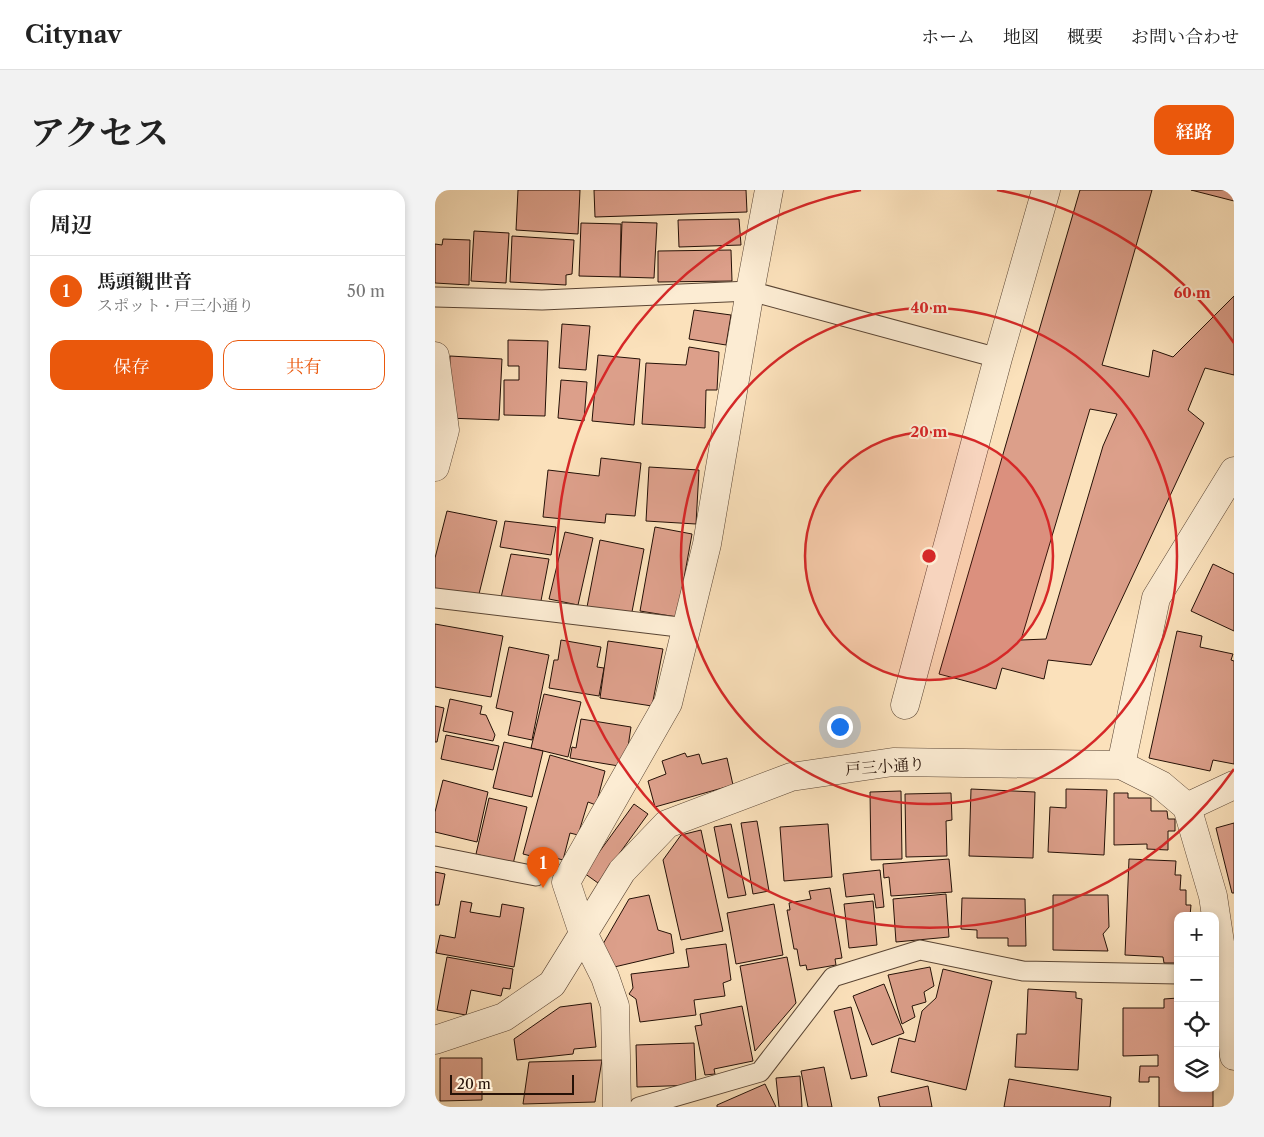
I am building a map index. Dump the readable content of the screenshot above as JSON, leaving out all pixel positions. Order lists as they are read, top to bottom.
{
  "streets": {
    "street": ["戸三小通り"]
  },
  "scale_bar": "20 m",
  "page": {
    "header": "Citynav",
    "nav": [
      "ホーム",
      "地図",
      "概要",
      "お問い合わせ"
    ],
    "title": "アクセス",
    "buttons": [
      "経路",
      ["保存", "共有"]
    ],
    "heading": "周辺",
    "list": [
      {
        "mark": "1",
        "name": "馬頭観世音",
        "note": "スポット · 戸三小通り",
        "value": "50 m"
      }
    ],
    "pins": "1",
    "map_buttons": ["+", "−"],
    "scale": "20 m"
  },
  "rings": ["60 m", "40 m", "20 m"]
}
